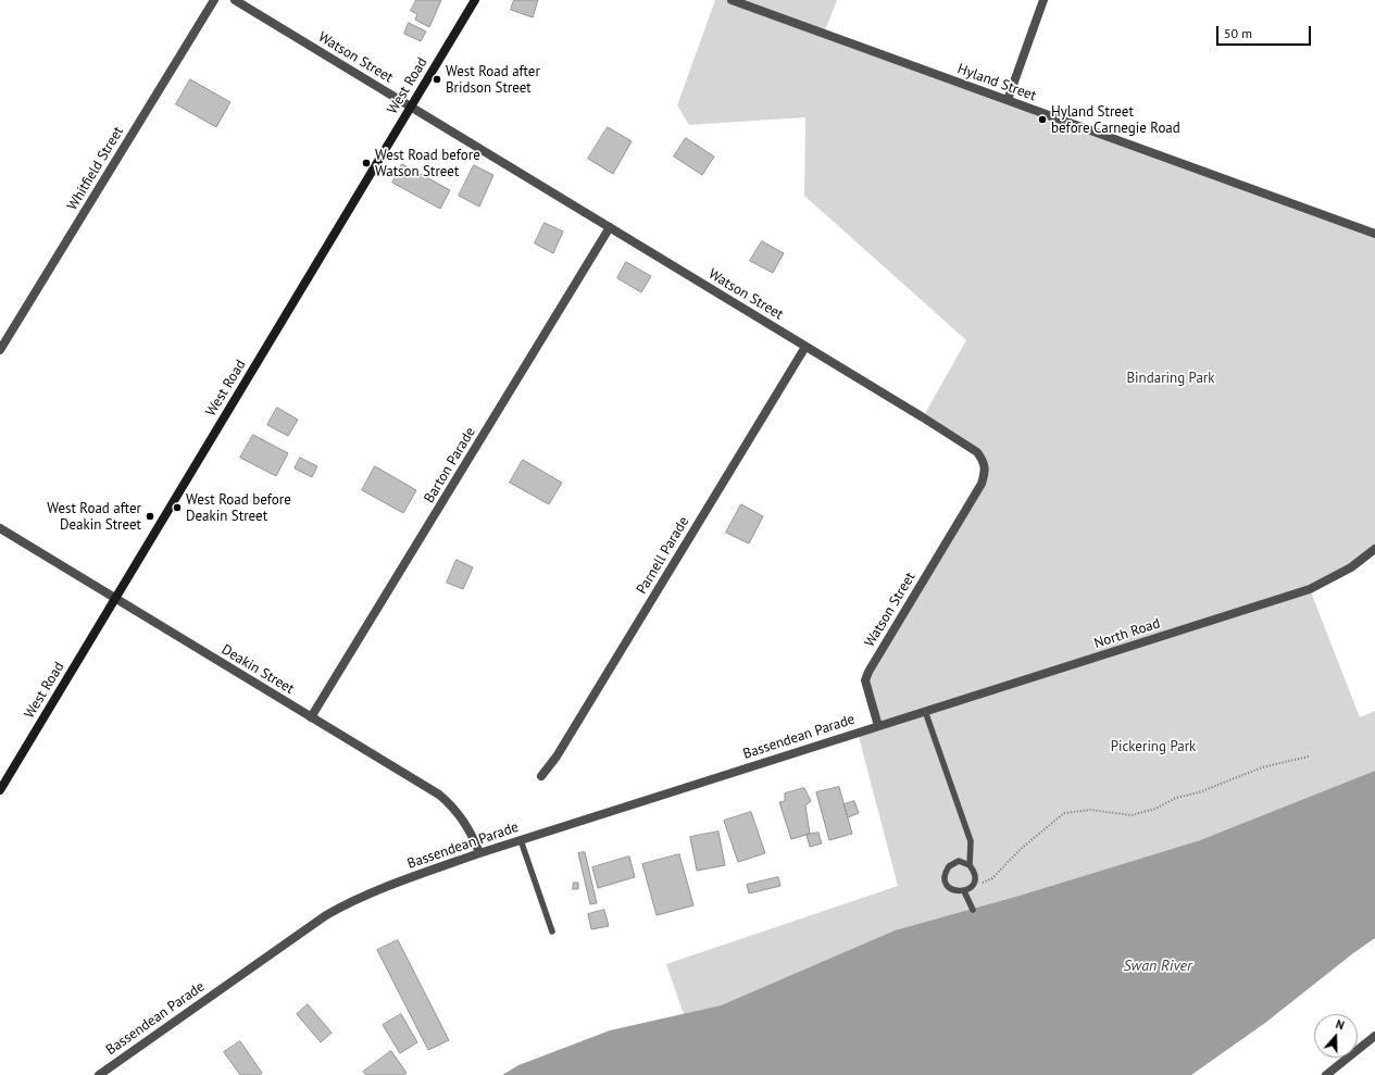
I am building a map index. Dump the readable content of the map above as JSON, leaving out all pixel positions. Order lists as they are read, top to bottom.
{
  "streets": {
    "street": [
      "Watson Street",
      "Hyland Street",
      "West Road",
      "Whitfield Street",
      "Barton Parade",
      "Parnell Parade",
      "North Road",
      "Deakin Street",
      "Bassendean Parade"
    ]
  },
  "crossings": [
    ["Watson Street", "West Road"],
    ["Watson Street", "Barton Parade"],
    ["Watson Street", "Parnell Parade"],
    ["Watson Street", "North Road"],
    ["Watson Street", "Bassendean Parade"],
    ["West Road", "Deakin Street"],
    ["Barton Parade", "Deakin Street"],
    ["North Road", "Bassendean Parade"],
    ["Deakin Street", "Bassendean Parade"]
  ],
  "water": ["Swan River"],
  "parks": ["Bindaring Park", "Pickering Park"],
  "places": [
    "West Road after Bridson Street",
    "Hyland Street before Carnegie Road",
    "West Road before Watson Street",
    "West Road before Deakin Street",
    "West Road after Deakin Street"
  ],
  "scale_bar": "50 m",
  "north": "top"
}
